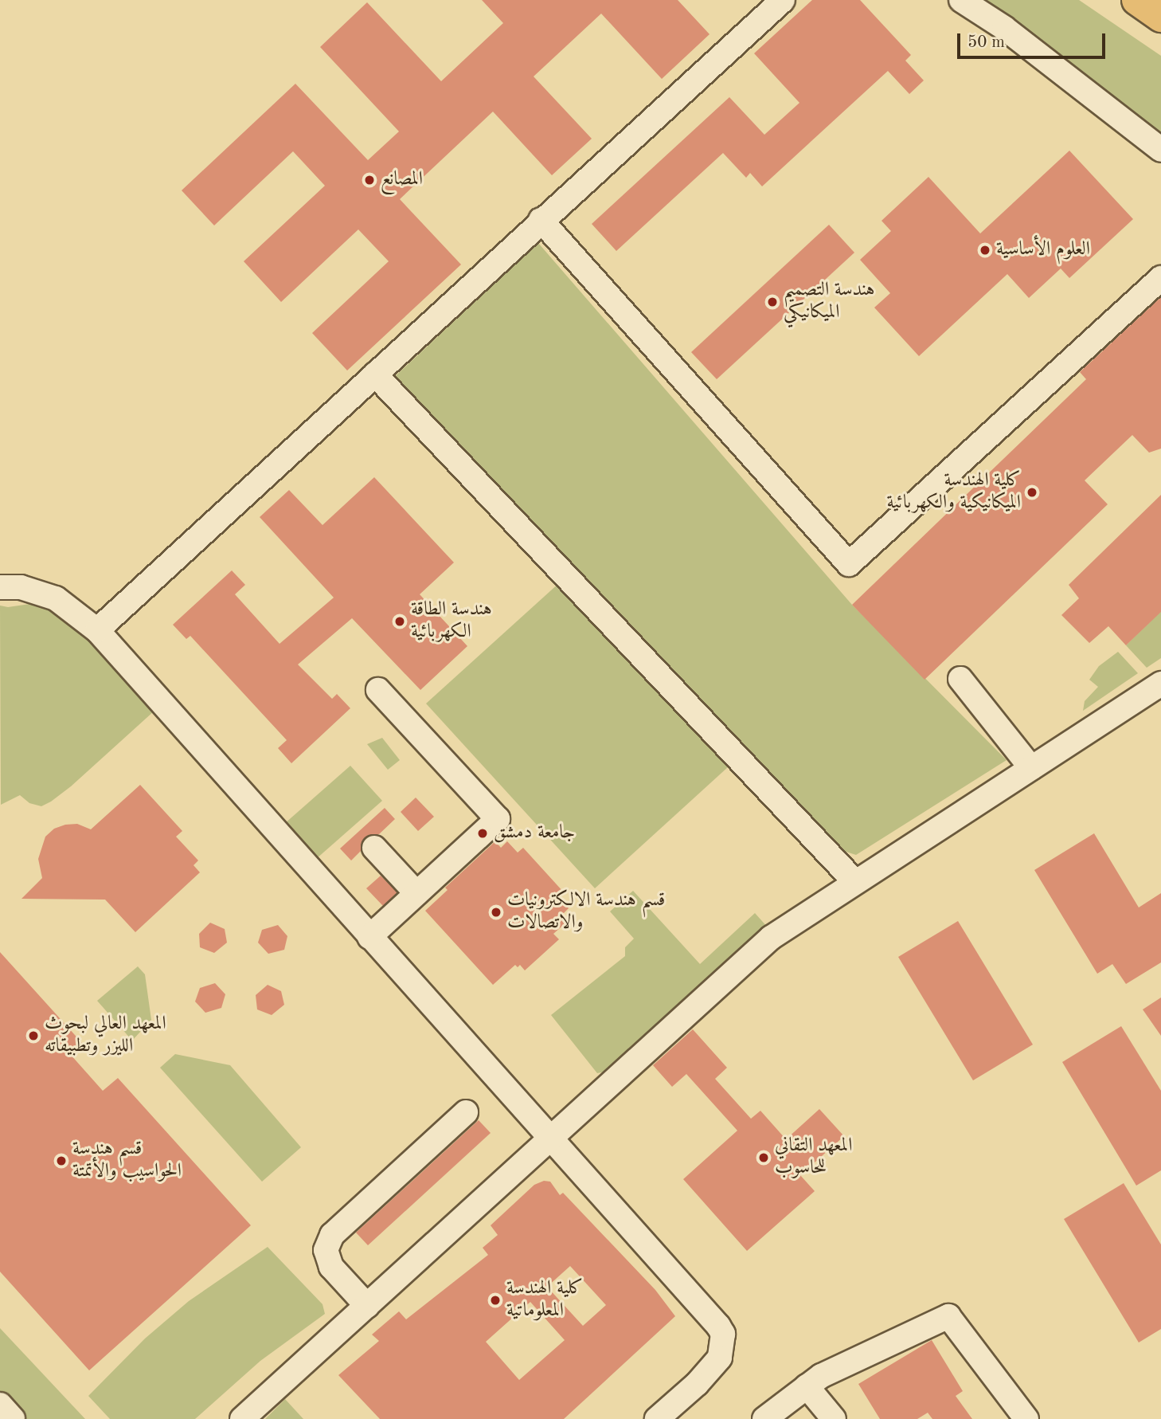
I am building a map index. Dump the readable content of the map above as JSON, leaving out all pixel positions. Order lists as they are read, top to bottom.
{
  "places": [
    "المصانع",
    "العلوم الأساسية",
    "هندسة التصميم الميكانيكي",
    "كلية الهندسة الميكانيكية والكهربائية",
    "هندسة الطاقة الكهربائية",
    "جامعة دمشق",
    "قسم هندسة الالكترونيات والاتصالات",
    "المعهد العالي لبحوث الليزر وتطبيقاته",
    "المعهد التقاني للحاسوب",
    "قسم هندسة الحواسيب والأتمتة",
    "كلية الهندسة المعلوماتية"
  ],
  "scale_bar": "50 m"
}
